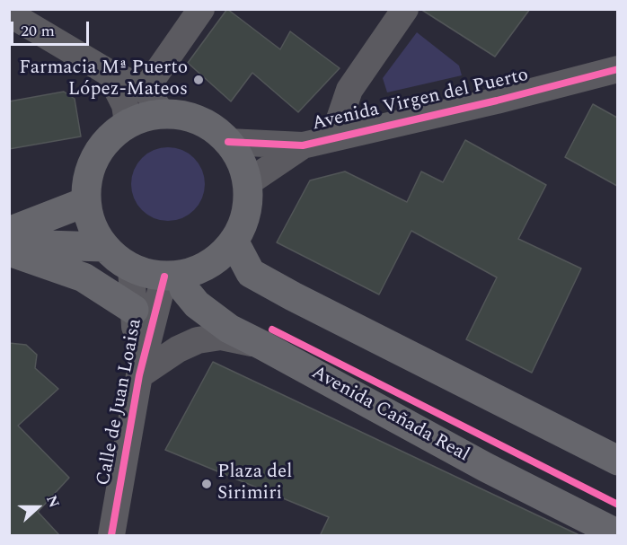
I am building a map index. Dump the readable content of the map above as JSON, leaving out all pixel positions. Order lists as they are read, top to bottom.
{
  "streets": {
    "main road": ["Avenida Cañada Real"],
    "street": ["Avenida Virgen del Puerto", "Calle de Juan Loaisa"]
  },
  "crossings": [
    ["Avenida Virgen del Puerto", "Calle de Juan Loaisa"],
    ["Avenida Virgen del Puerto", "Avenida Cañada Real"],
    ["Calle de Juan Loaisa", "Avenida Cañada Real"]
  ],
  "places": ["Farmacia Mª Puerto López-Mateos", "Plaza del Sirimiri"],
  "scale_bar": "20 m",
  "north": "right"
}
